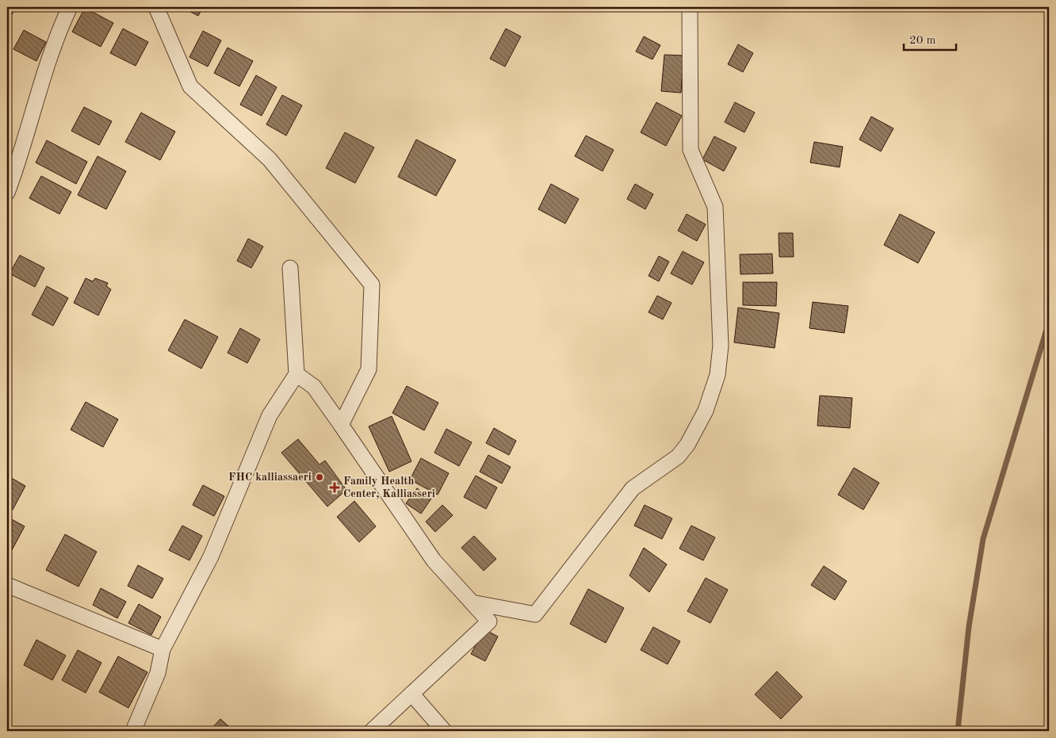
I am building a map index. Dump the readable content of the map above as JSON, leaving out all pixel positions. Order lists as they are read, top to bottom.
{
  "places": {
    "other": ["FHC kalliassaeri"],
    "health": ["Family Health Center, Kalliasseri"]
  },
  "scale_bar": "20 m"
}
